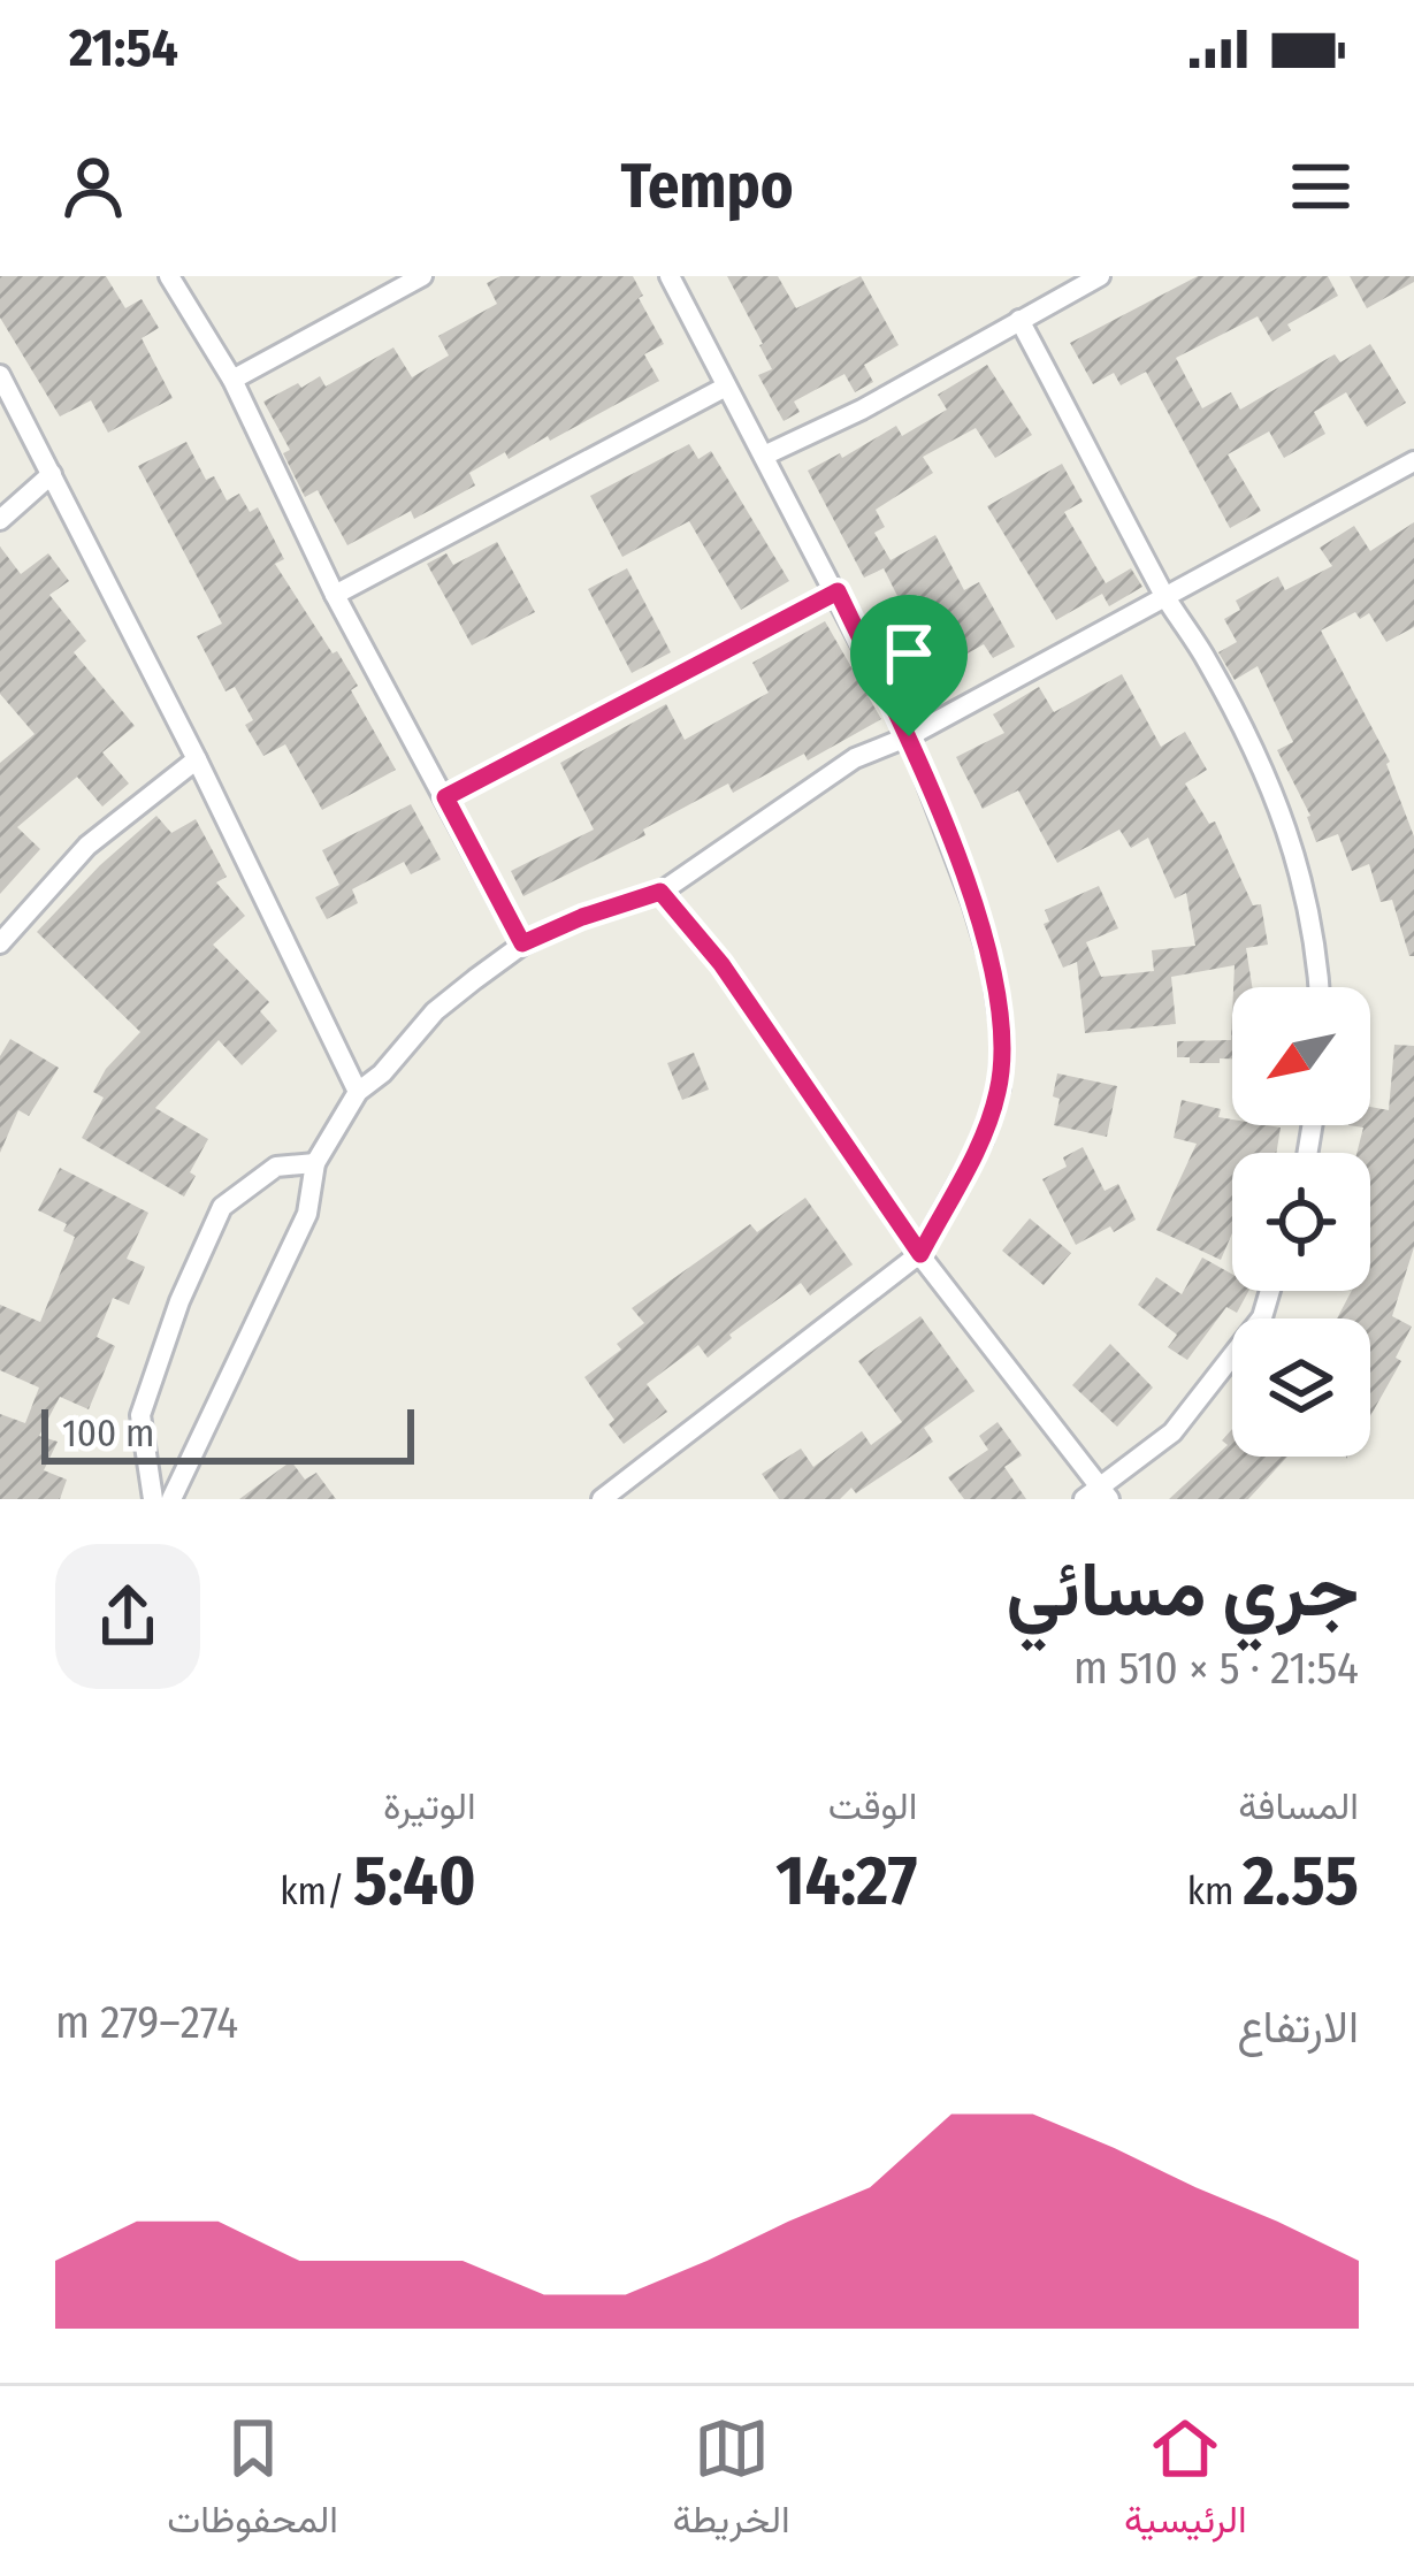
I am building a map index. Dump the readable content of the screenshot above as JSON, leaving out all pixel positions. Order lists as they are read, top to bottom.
{
  "scale_bar": "100 m",
  "north": "bottom left",
  "page": {
    "status": "21:54",
    "header": "Tempo",
    "scale": "100 m",
    "heading": ["جري مسائي", "21:54 · 5 × 510 m"],
    "stats": [
      ["المسافة", "2.55 km"],
      ["الوقت", "14:27"],
      ["الوتيرة", "5:40 /km"]
    ],
    "chart": ["الارتفاع", "274–279 m"],
    "tabs": ["الرئيسية", "الخريطة", "المحفوظات"]
  }
}
